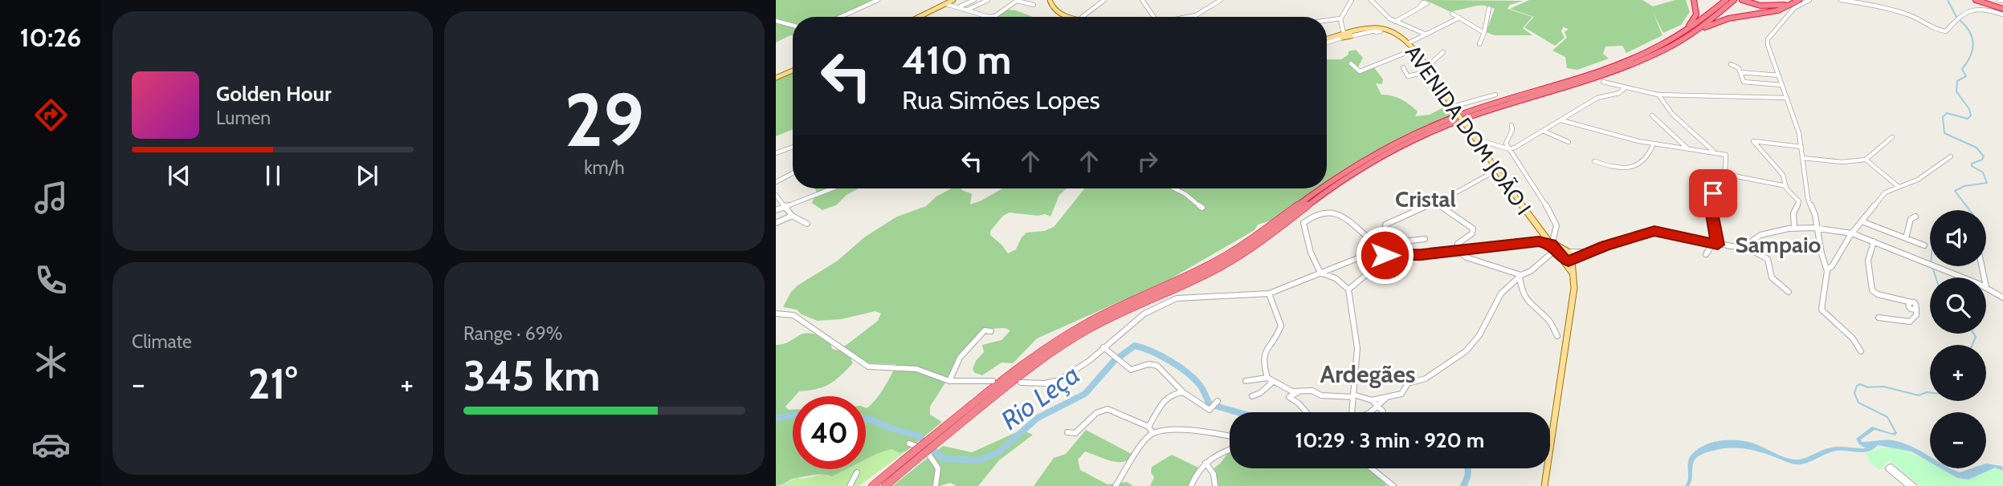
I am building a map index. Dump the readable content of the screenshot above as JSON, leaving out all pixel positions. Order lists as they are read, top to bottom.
{
  "streets": {
    "main road": ["AVENIDA DOM JOÃO I"]
  },
  "districts": ["Cristal", "Sampaio", "Ardegães"],
  "water": ["Rio Leça"],
  "page": {
    "tabs": "10:26",
    "tile": [
      ["29", "km/h"],
      "Climate",
      ["Range · 69%", "345 km"]
    ],
    "turn": ["410 m", "Rua Simões Lopes"],
    "song": ["Golden Hour", "Lumen"],
    "map_buttons": ["+", "−"],
    "heat": ["−", "21°", "+"],
    "limit": "40",
    "trip": "10:29 · 3 min · 920 m"
  }
}
